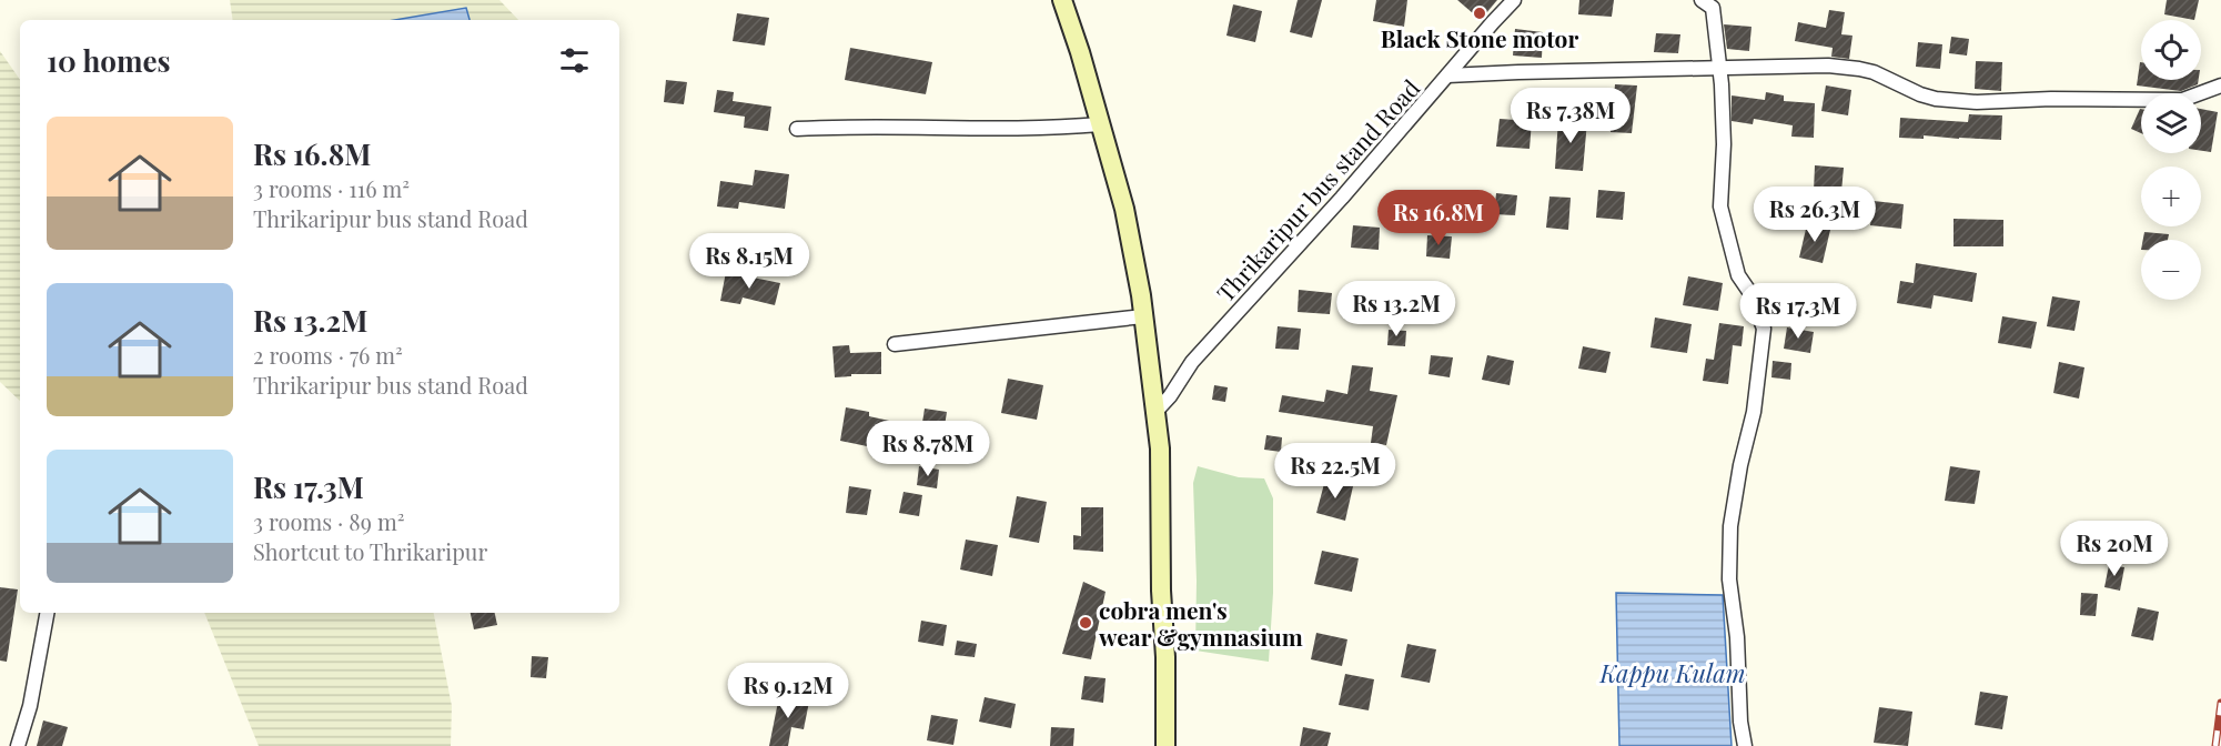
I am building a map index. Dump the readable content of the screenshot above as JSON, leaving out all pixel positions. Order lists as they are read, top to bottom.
{
  "streets": {
    "street": ["Thrikaripur bus stand Road"]
  },
  "water": ["Kappu Kulam"],
  "places": ["Black Stone motor", "cobra men's wear &gymnasium"],
  "page": {
    "map_buttons": ["+", "−"],
    "heading": "10 homes",
    "price": [
      "Rs 7.38M",
      "Rs 26.3M",
      "Rs 16.8M",
      "Rs 8.15M",
      "Rs 13.2M",
      "Rs 17.3M",
      "Rs 8.78M",
      "Rs 22.5M",
      "Rs 20M",
      "Rs 9.12M"
    ],
    "list": [
      {
        "name": "Rs 16.8M",
        "note": "3 rooms · 116 m² · Thrikaripur bus stand Road"
      },
      {
        "name": "Rs 13.2M",
        "note": "2 rooms · 76 m² · Thrikaripur bus stand Road"
      },
      {
        "name": "Rs 17.3M",
        "note": "3 rooms · 89 m² · Shortcut to Thrikaripur"
      }
    ]
  }
}
